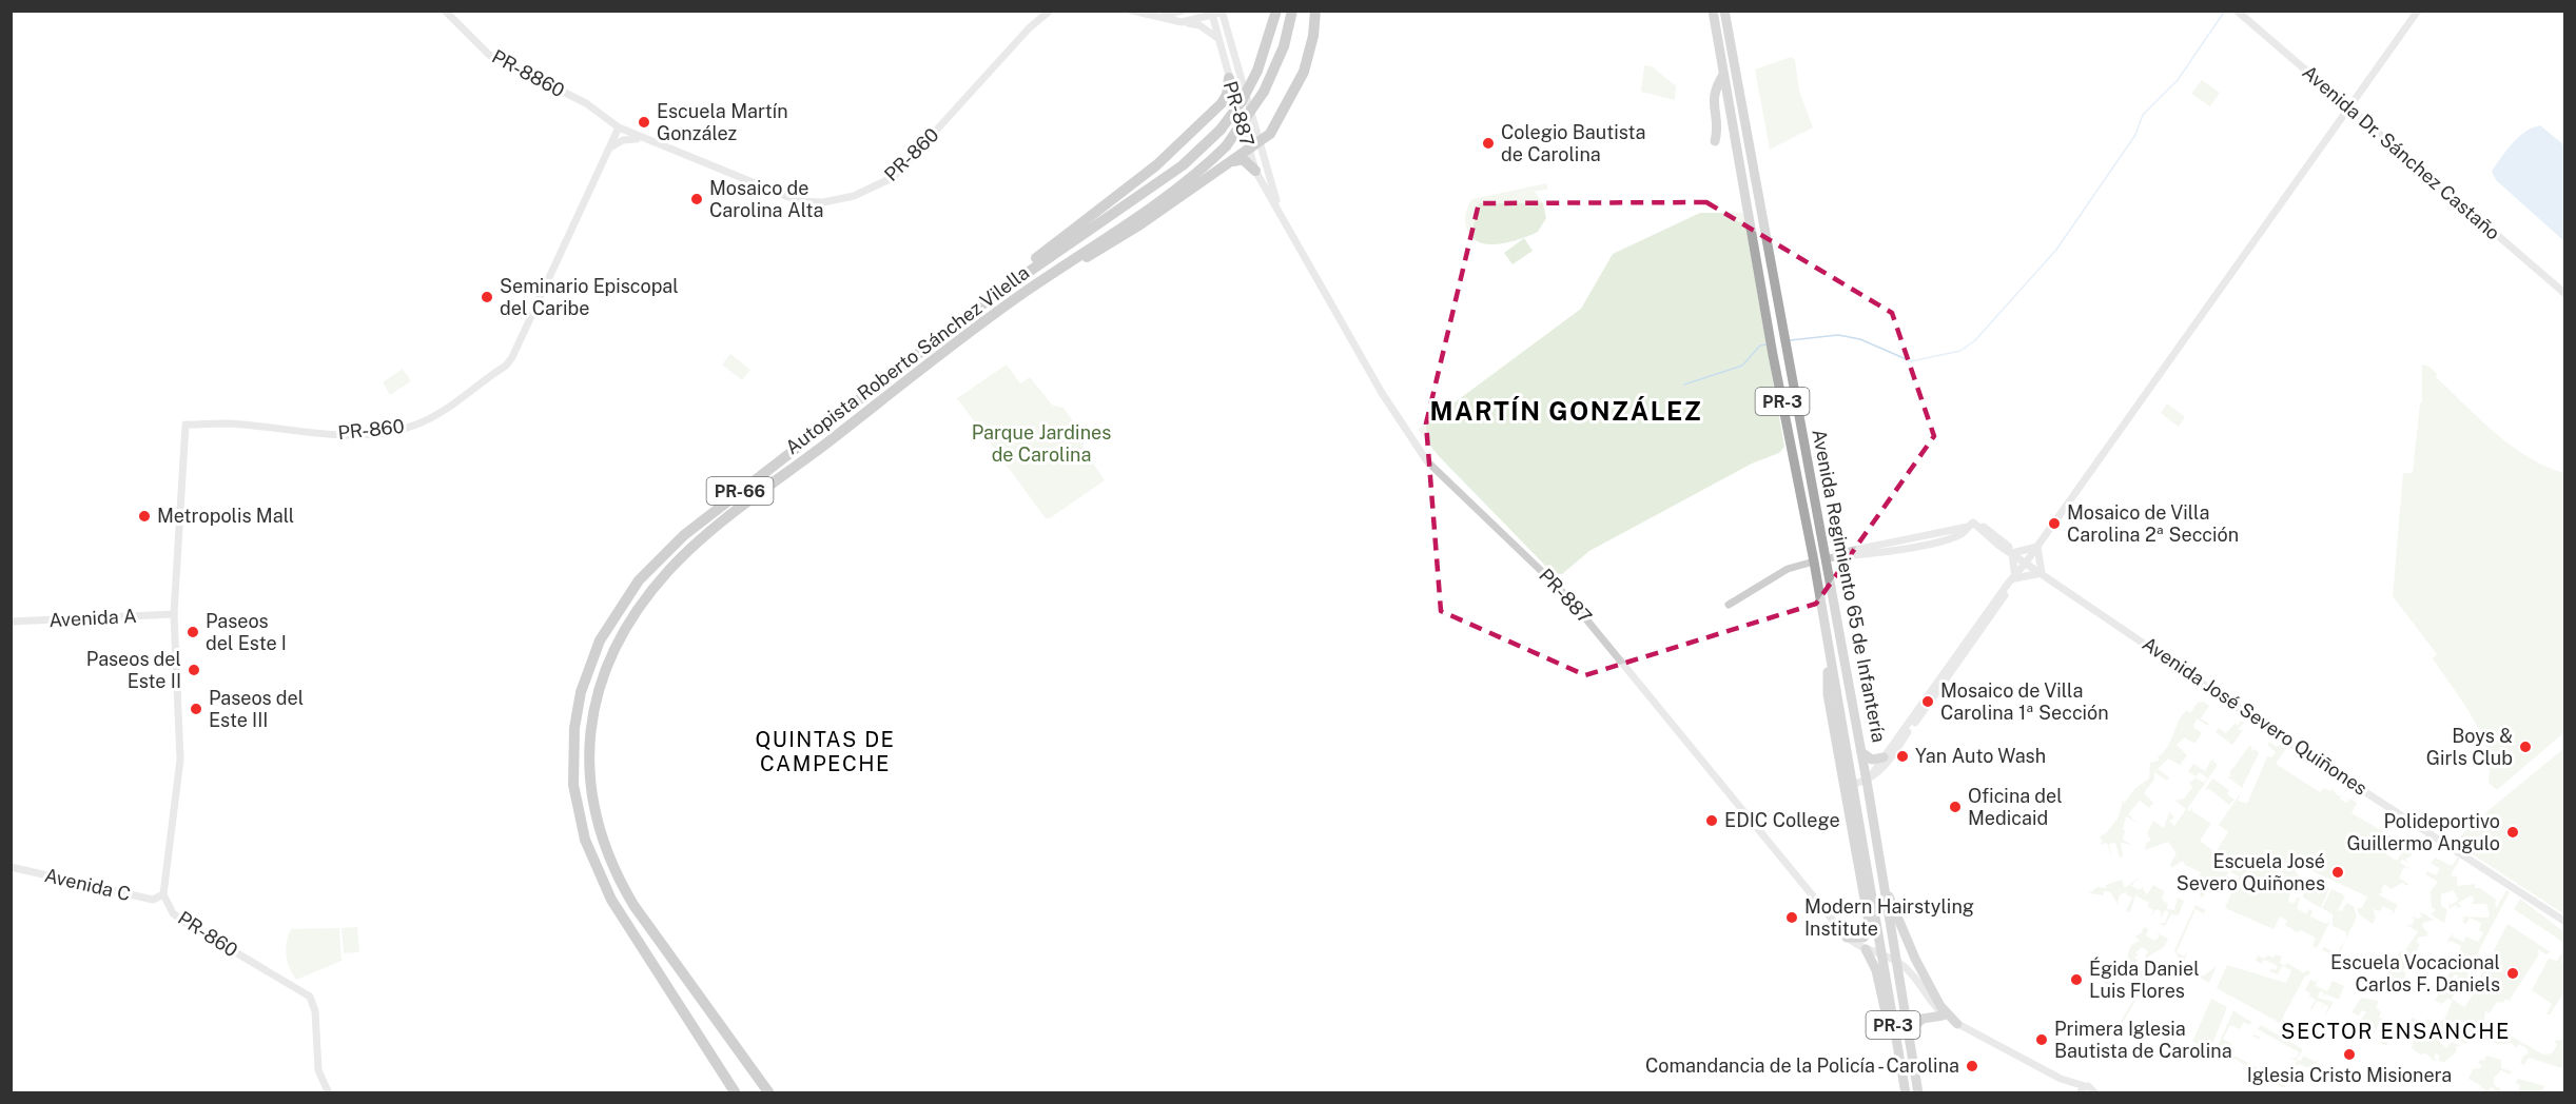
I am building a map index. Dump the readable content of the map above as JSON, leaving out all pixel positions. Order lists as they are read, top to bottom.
{
  "streets": {
    "highway": ["Autopista Roberto Sánchez Vilella", "PR-66"],
    "main road": ["PR-3", "Avenida Regimiento 65 de Infantería"],
    "street": [
      "PR-8860",
      "PR-887",
      "Avenida Dr. Sánchez Castaño",
      "PR-860",
      "Avenida A",
      "Avenida José Severo Quiñones",
      "Avenida C"
    ]
  },
  "crossings": [
    ["PR-8860", "PR-860"],
    ["PR-887", "PR-3"],
    ["PR-887", "Avenida Regimiento 65 de Infantería"],
    ["PR-860", "Avenida A"],
    ["PR-860", "Avenida C"],
    ["PR-3", "Avenida Regimiento 65 de Infantería"],
    ["Avenida Regimiento 65 de Infantería", "Avenida José Severo Quiñones"]
  ],
  "districts": ["MARTÍN GONZÁLEZ", "QUINTAS DE CAMPECHE", "SECTOR ENSANCHE"],
  "parks": ["Parque Jardines de Carolina"],
  "places": [
    "Escuela Martín González",
    "Colegio Bautista de Carolina",
    "Mosaico de Carolina Alta",
    "Seminario Episcopal del Caribe",
    "Metropolis Mall",
    "Mosaico de Villa Carolina 2ª Sección",
    "Paseos del Este I",
    "Paseos del Este II",
    "Mosaico de Villa Carolina 1ª Sección",
    "Paseos del Este III",
    "Boys & Girls Club",
    "Yan Auto Wash",
    "Oficina del Medicaid",
    "EDIC College",
    "Polideportivo Guillermo Angulo",
    "Escuela José Severo Quiñones",
    "Modern Hairstyling Institute",
    "Escuela Vocacional Carlos F. Daniels",
    "Égida Daniel Luis Flores",
    "Primera Iglesia Bautista de Carolina",
    "Iglesia Cristo Misionera",
    "Comandancia de la Policía - Carolina"
  ]
}
